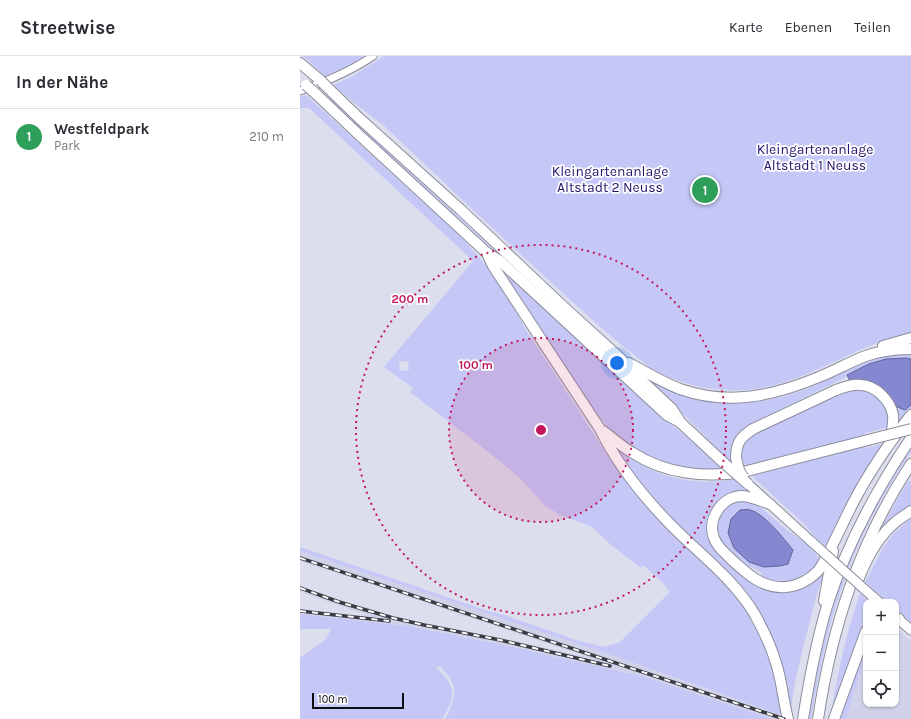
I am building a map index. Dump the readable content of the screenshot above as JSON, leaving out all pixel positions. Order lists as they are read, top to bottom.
{
  "parks": ["Kleingartenanlage Altstadt 1 Neuss", "Kleingartenanlage Altstadt 2 Neuss"],
  "scale_bar": "100 m",
  "page": {
    "header": "Streetwise",
    "nav": ["Karte", "Ebenen", "Teilen"],
    "heading": "In der Nähe",
    "list": [
      {
        "mark": "1",
        "name": "Westfeldpark",
        "note": "Park",
        "value": "210 m"
      }
    ],
    "pins": "1",
    "map_buttons": ["+", "−"],
    "scale": "100 m"
  },
  "rings": ["200 m", "100 m"]
}
